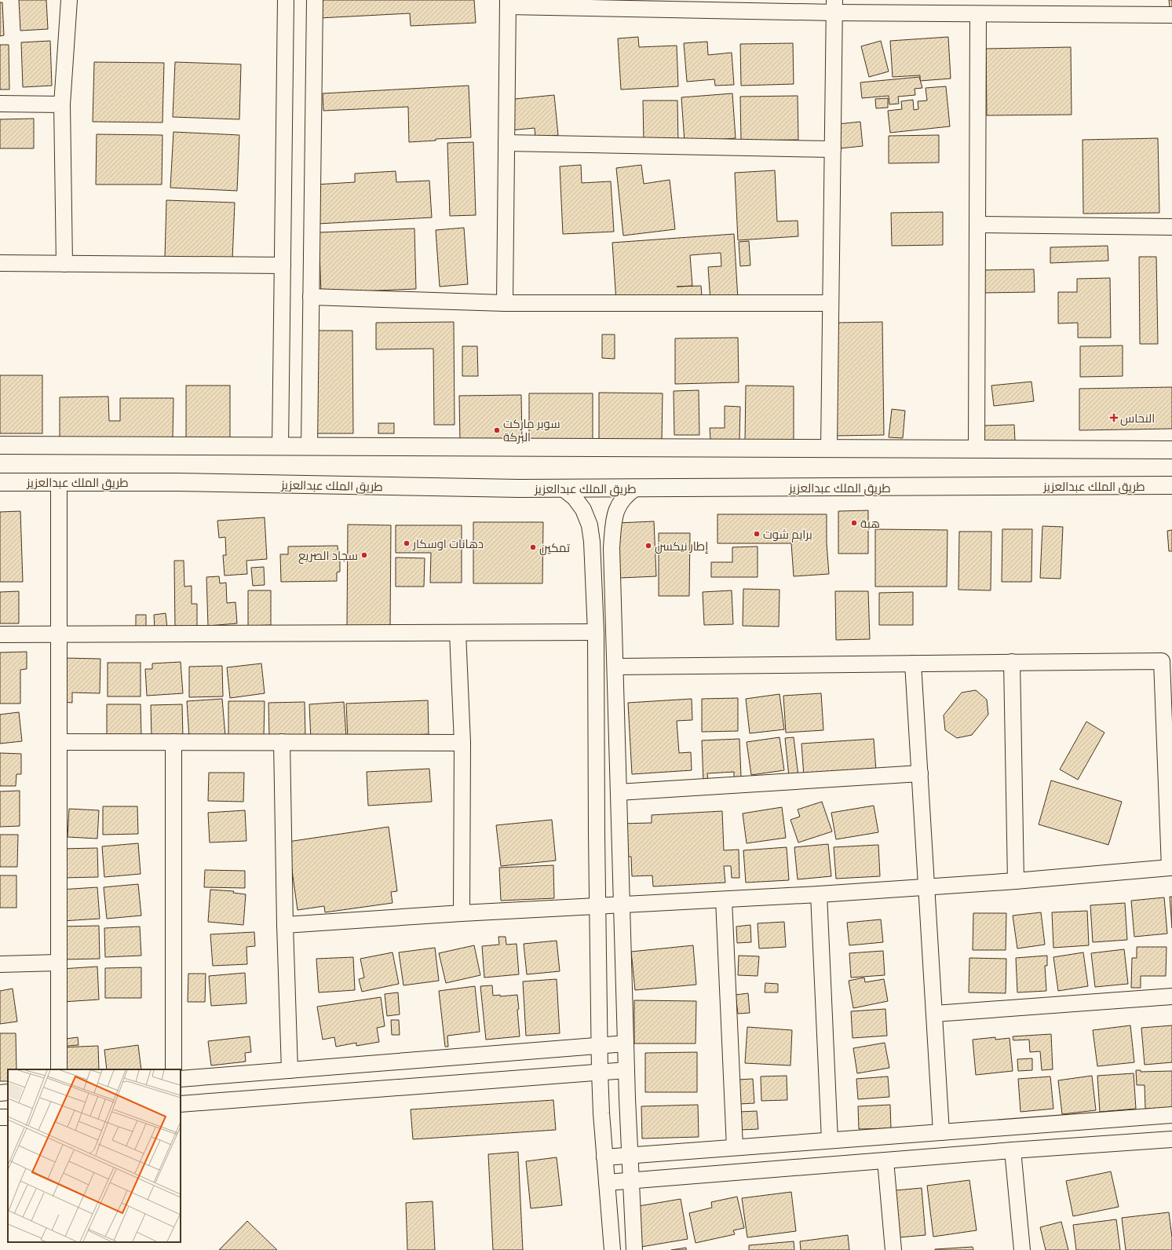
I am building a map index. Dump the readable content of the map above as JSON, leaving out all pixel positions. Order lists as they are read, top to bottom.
{
  "streets": {
    "highway": ["طريق الملك عبدالعزيز"]
  },
  "places": {
    "health": ["النحاس"],
    "other": [
      "سوبر ماركت البركة",
      "هبة",
      "برايم شوت",
      "دهانات اوسكار",
      "إطار نيكسن",
      "تمكين",
      "سجاد الصريع"
    ]
  }
}
